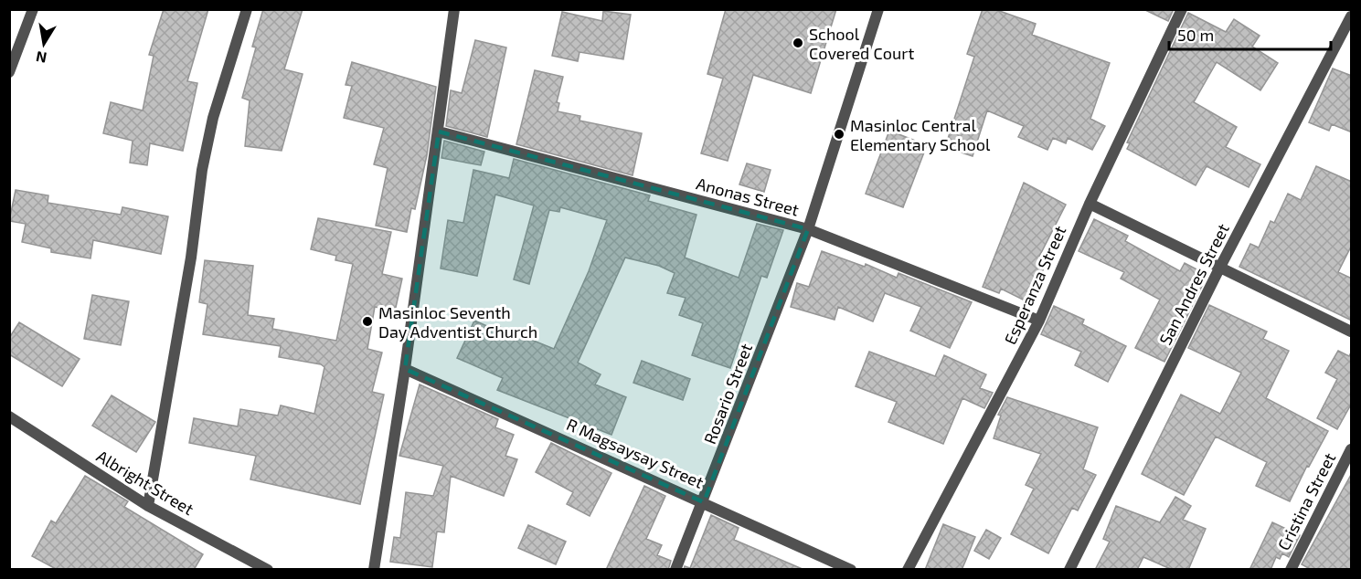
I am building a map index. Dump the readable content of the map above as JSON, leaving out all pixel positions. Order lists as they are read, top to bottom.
{
  "streets": {
    "street": [
      "Anonas Street",
      "San Andres Street",
      "Esperanza Street",
      "Rosario Street",
      "R Magsaysay Street",
      "Albright Street",
      "Cristina Street"
    ]
  },
  "crossings": [
    ["Anonas Street", "Esperanza Street"],
    ["Anonas Street", "Rosario Street"],
    ["Rosario Street", "R Magsaysay Street"]
  ],
  "places": ["School Covered Court", "Masinloc Central Elementary School", "Masinloc Seventh Day Adventist Church"],
  "scale_bar": "50 m",
  "north": "bottom"
}
